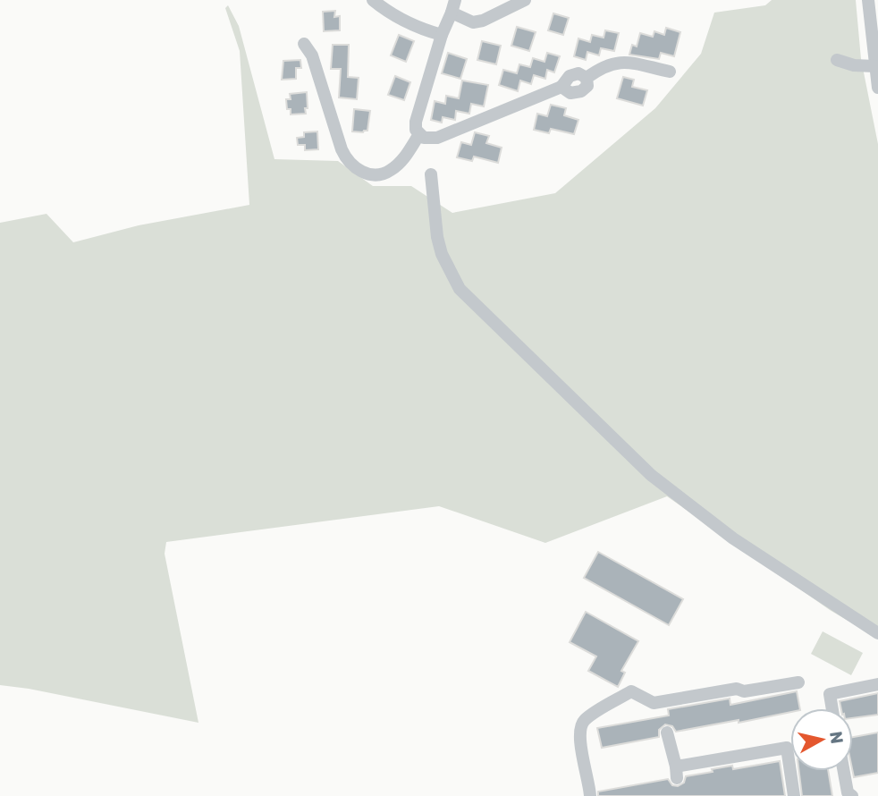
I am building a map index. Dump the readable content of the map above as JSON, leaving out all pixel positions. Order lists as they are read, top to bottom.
{
  "north": "right"
}
